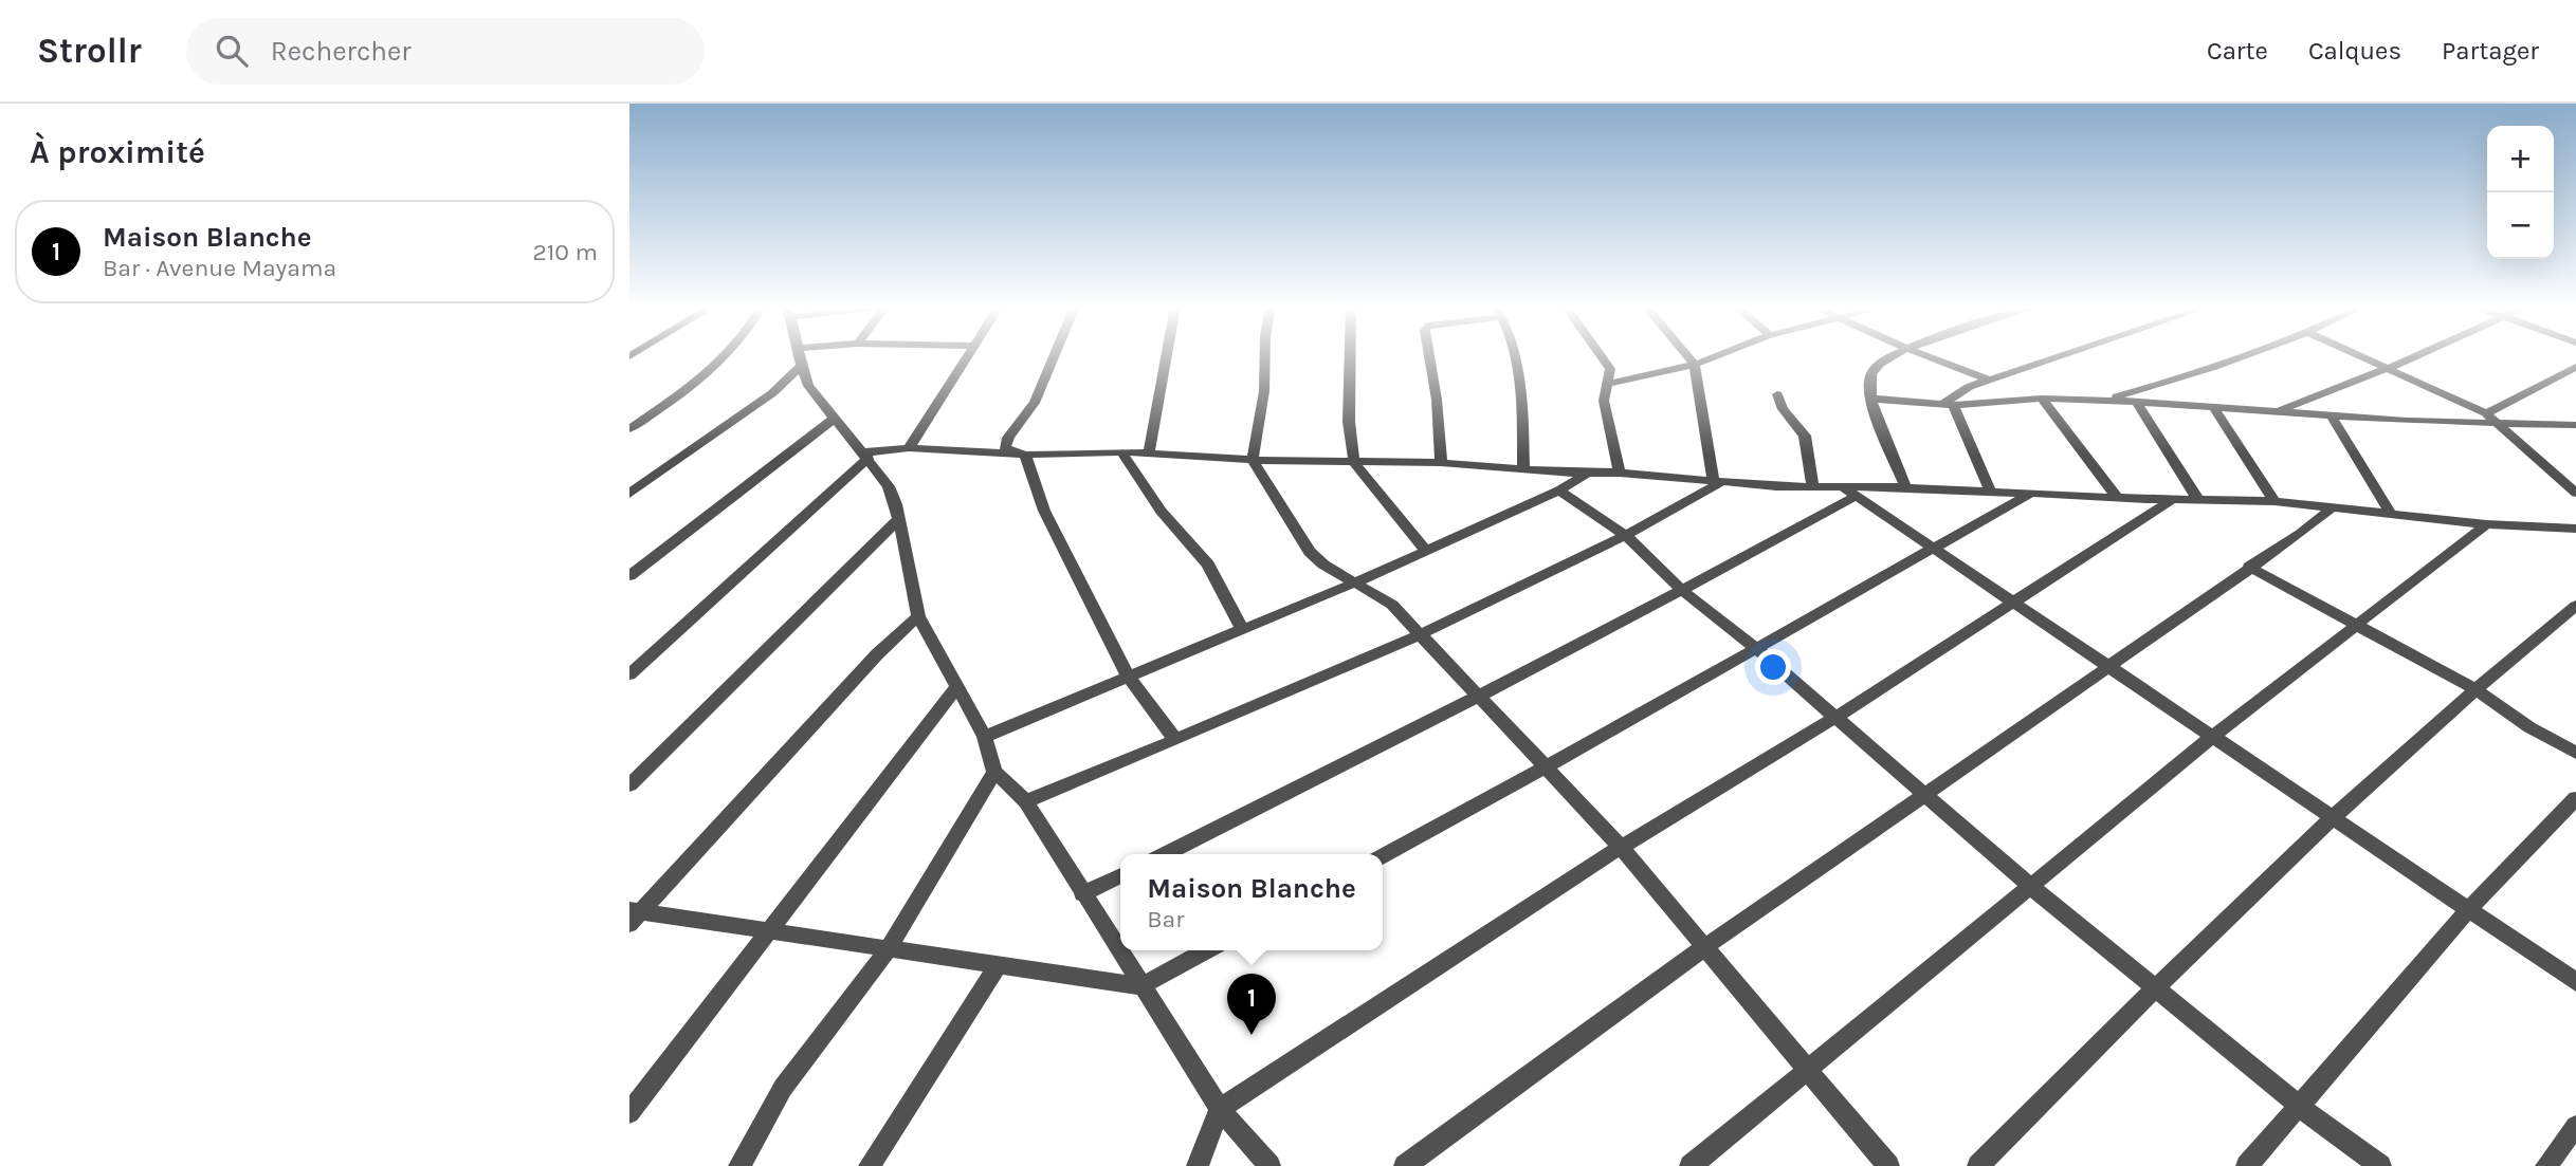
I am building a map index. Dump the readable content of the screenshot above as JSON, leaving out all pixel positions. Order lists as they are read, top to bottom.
{
  "page": {
    "header": "Strollr",
    "search": "Rechercher",
    "nav": ["Carte", "Calques", "Partager"],
    "heading": "À proximité",
    "map_buttons": ["+", "−"],
    "list": [
      {
        "mark": "1",
        "name": "Maison Blanche",
        "note": "Bar · Avenue Mayama",
        "value": "210 m"
      }
    ],
    "popup": ["Maison Blanche", "Bar"],
    "pins": "1"
  }
}
